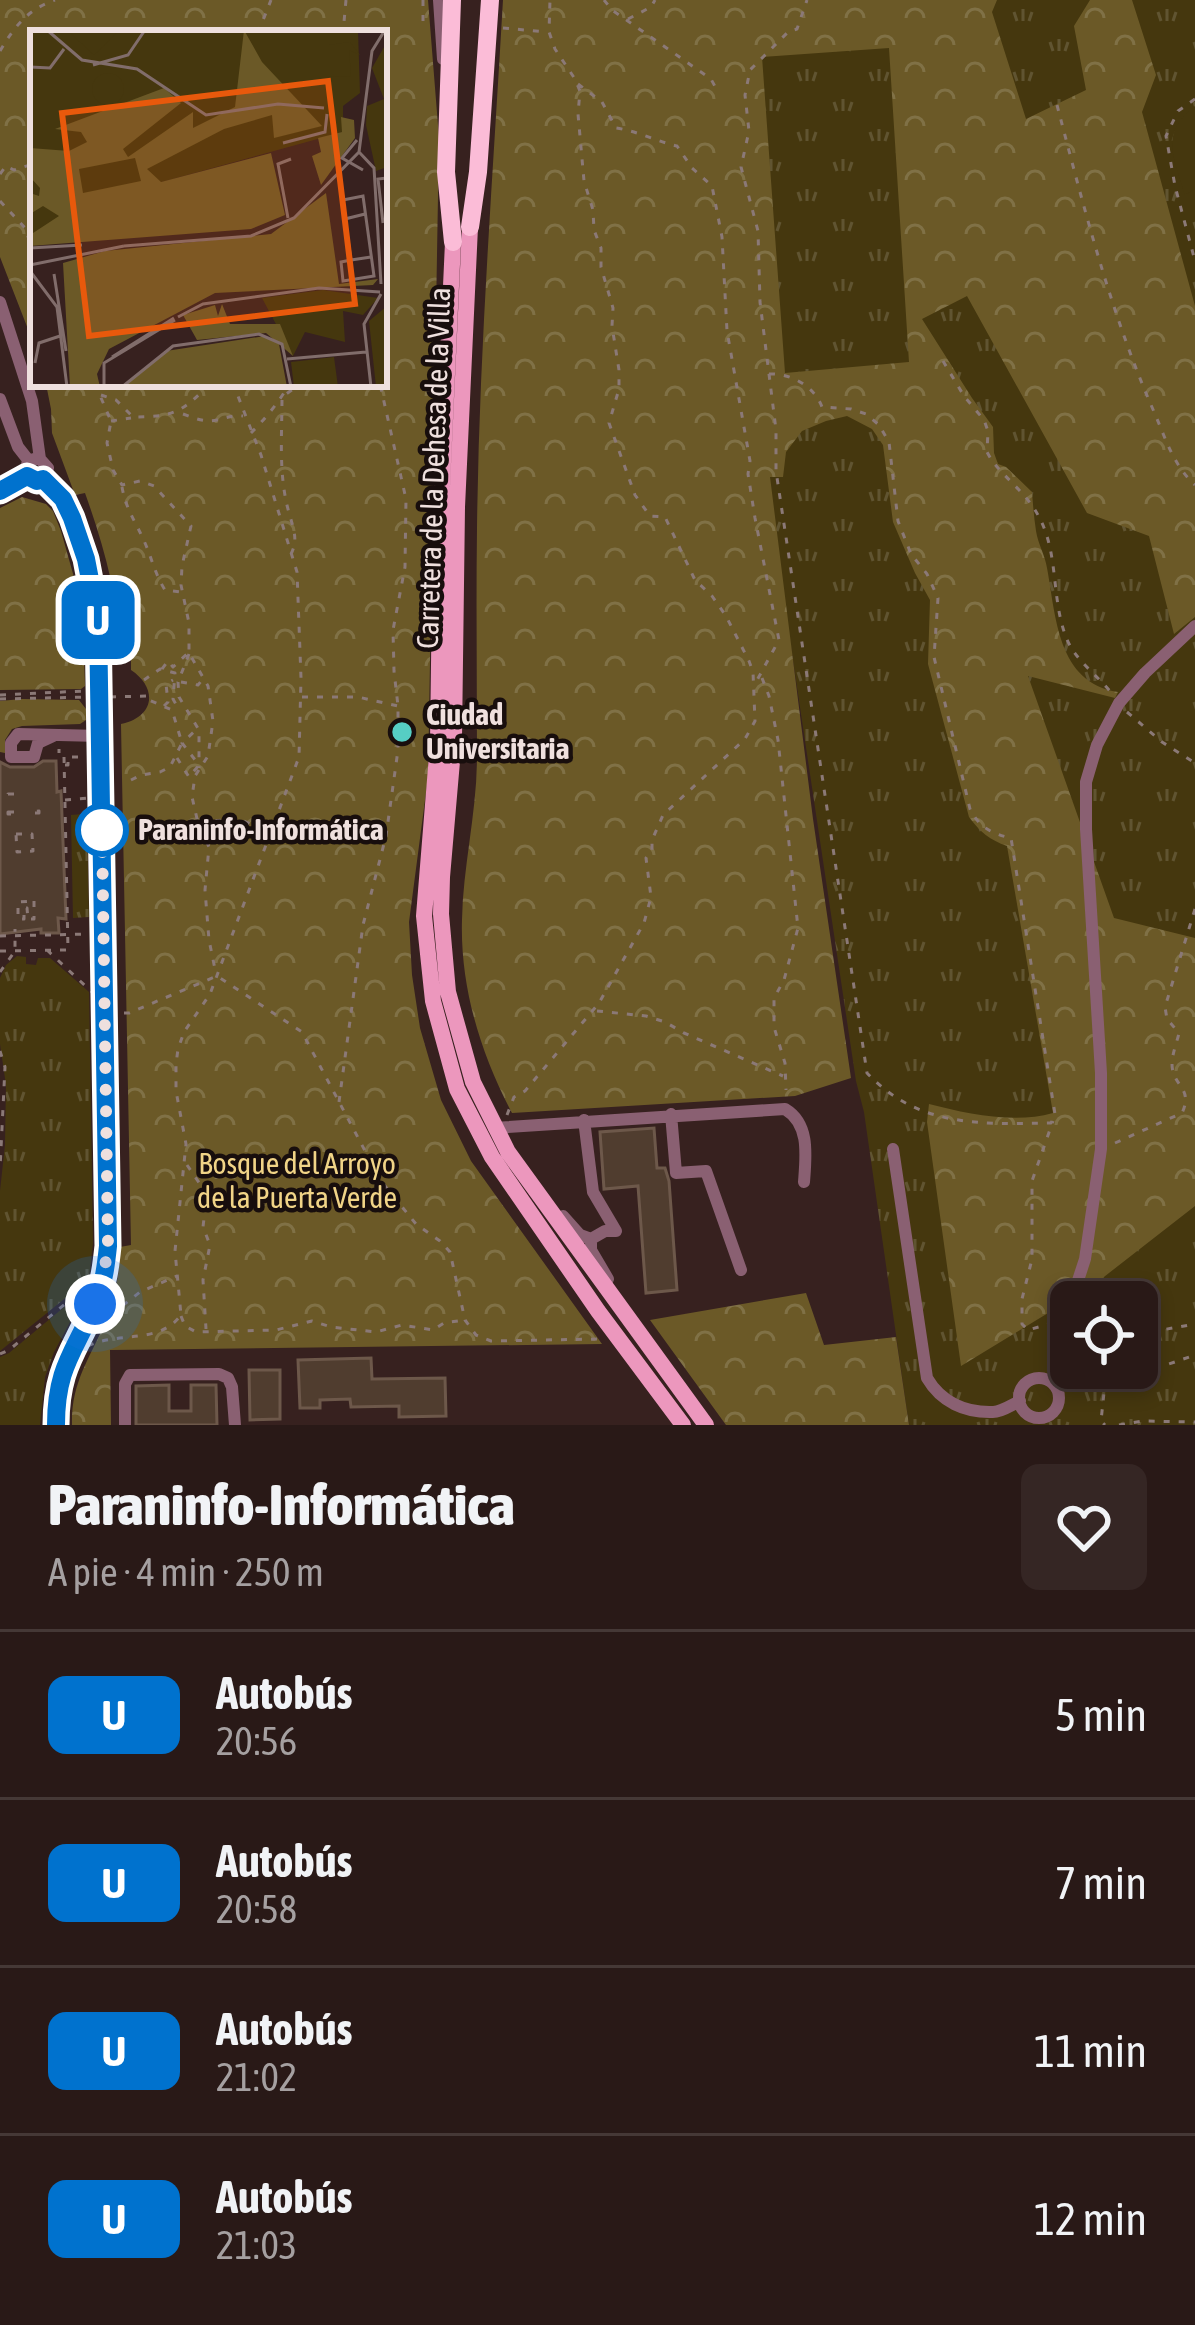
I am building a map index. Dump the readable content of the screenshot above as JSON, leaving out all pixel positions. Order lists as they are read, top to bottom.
{
  "streets": {
    "main road": ["Carretera de la Dehesa de la Villa"]
  },
  "parks": ["Bosque del Arroyo de la Puerta Verde"],
  "places": ["Ciudad Universitaria", "Paraninfo-Informática"],
  "lines": ["bus line U"],
  "page": {
    "on_map": "U",
    "heading": ["Paraninfo-Informática", "A pie · 4 min · 250 m"],
    "list": [
      {
        "mark": "U",
        "name": "Autobús",
        "note": "20:56",
        "value": "5 min"
      },
      {
        "mark": "U",
        "name": "Autobús",
        "note": "20:58",
        "value": "7 min"
      },
      {
        "mark": "U",
        "name": "Autobús",
        "note": "21:02",
        "value": "11 min"
      },
      {
        "mark": "U",
        "name": "Autobús",
        "note": "21:03",
        "value": "12 min"
      }
    ]
  }
}
